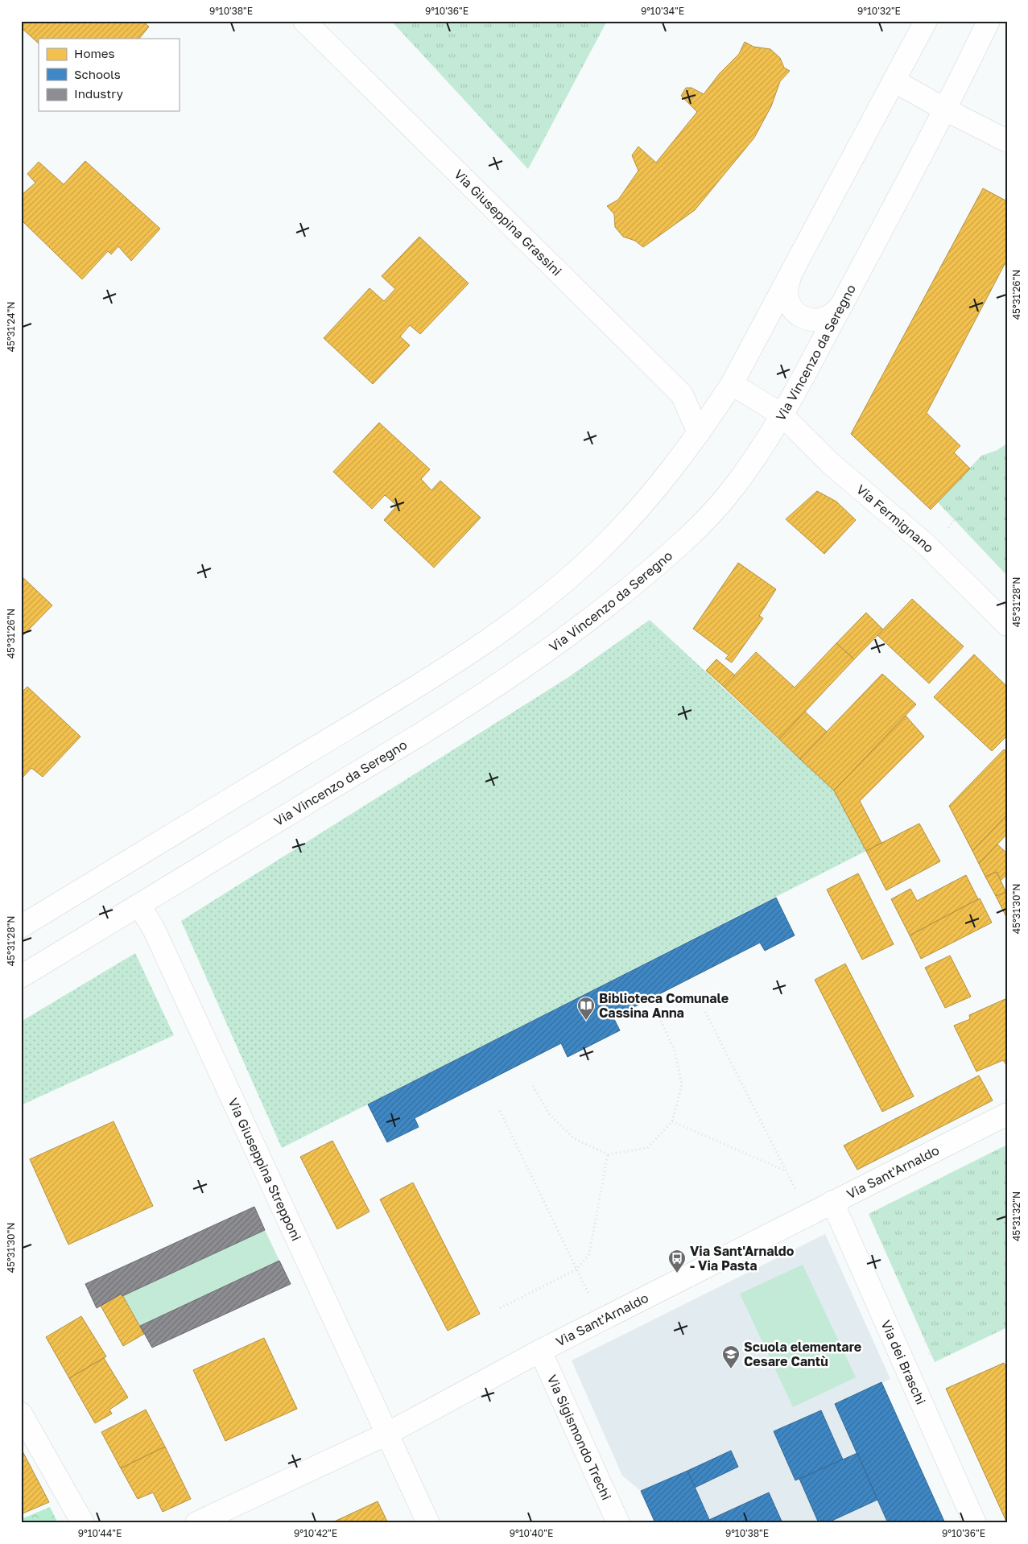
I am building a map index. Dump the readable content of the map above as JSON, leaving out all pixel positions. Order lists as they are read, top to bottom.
{
  "streets": {
    "street": [
      "Via Giuseppina Grassini",
      "Via Vincenzo da Seregno",
      "Via Fermignano",
      "Via Giuseppina Strepponi",
      "Via Sant'Arnaldo",
      "Via dei Braschi",
      "Via Sigismondo Trechi"
    ]
  },
  "crossings": [
    ["Via Vincenzo da Seregno", "Via Fermignano"],
    ["Via Vincenzo da Seregno", "Via Giuseppina Strepponi"],
    ["Via Giuseppina Strepponi", "Via Sant'Arnaldo"],
    ["Via Sant'Arnaldo", "Via dei Braschi"],
    ["Via Sant'Arnaldo", "Via Sigismondo Trechi"]
  ],
  "places": {
    "library": ["Biblioteca Comunale Cassina Anna"],
    "bus stop": ["Via Sant'Arnaldo - Via Pasta"],
    "school or university": ["Scuola elementare Cesare Cantù"]
  },
  "legend": ["Homes", "Schools", "Industry"],
  "coordinates": [
    "9°10'38\"E",
    "9°10'36\"E",
    "9°10'34\"E",
    "9°10'32\"E",
    "45°31'26\"N",
    "45°31'24\"N",
    "45°31'28\"N",
    "45°31'30\"N",
    "45°31'32\"N",
    "9°10'44\"E",
    "9°10'42\"E",
    "9°10'40\"E"
  ]
}
